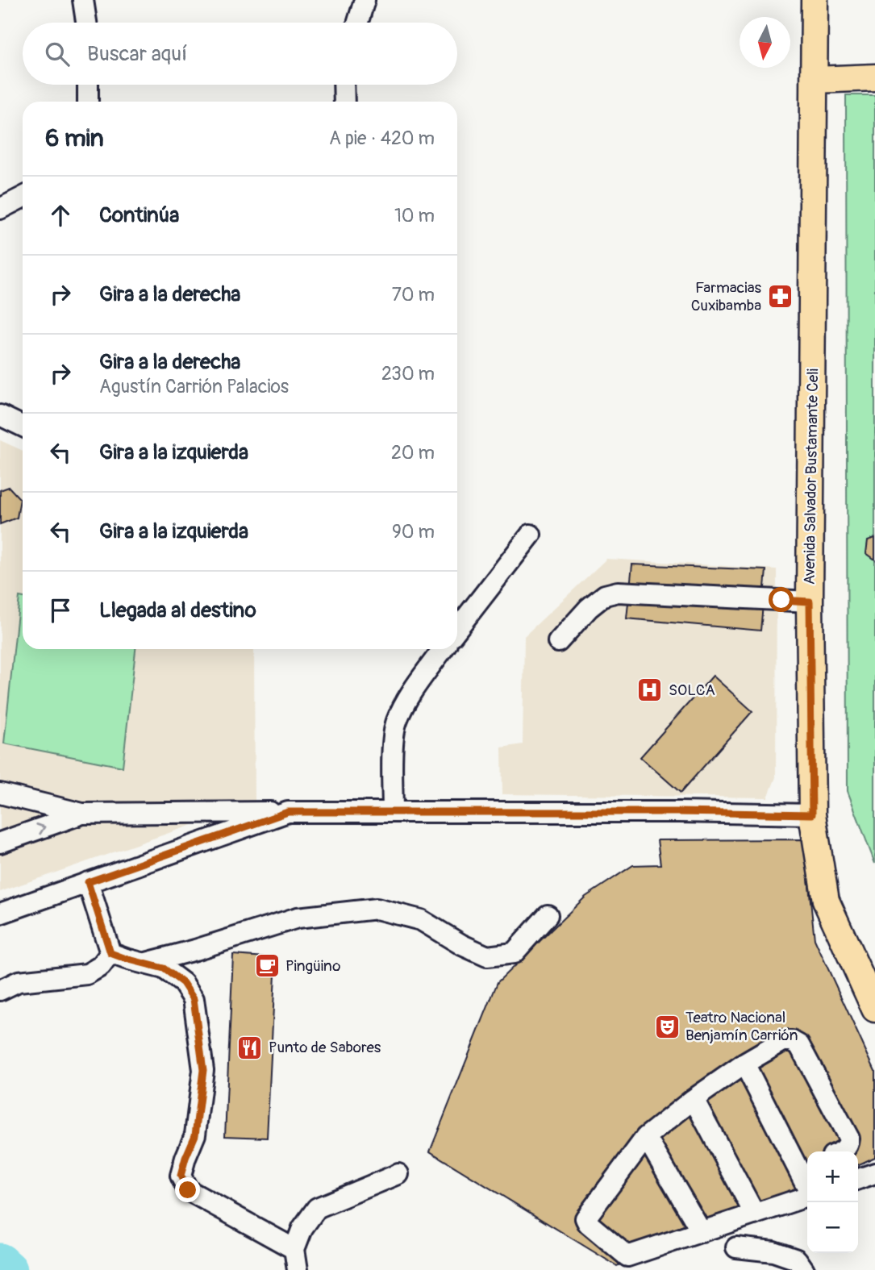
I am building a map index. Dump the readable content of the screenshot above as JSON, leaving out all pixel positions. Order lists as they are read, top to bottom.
{
  "streets": {
    "main road": ["Avenida Salvador Bustamante Celi"]
  },
  "places": {
    "pharmacy": ["Farmacias Cuxibamba"],
    "hospital": ["SOLCA"],
    "cafe": ["Pingüino"],
    "theatre": ["Teatro Nacional Benjamín Carrión"],
    "restaurant": ["Punto de Sabores"]
  },
  "north": "bottom",
  "page": {
    "search": "Buscar aquí",
    "heading": ["6 min", "A pie · 420 m"],
    "list": [
      ["Continúa", "10 m"],
      ["Gira a la derecha", "70 m"],
      ["Gira a la derecha", "Agustín Carrión Palacios", "230 m"],
      ["Gira a la izquierda", "20 m"],
      ["Gira a la izquierda", "90 m"],
      "Llegada al destino"
    ],
    "map_buttons": ["+", "−"]
  }
}
